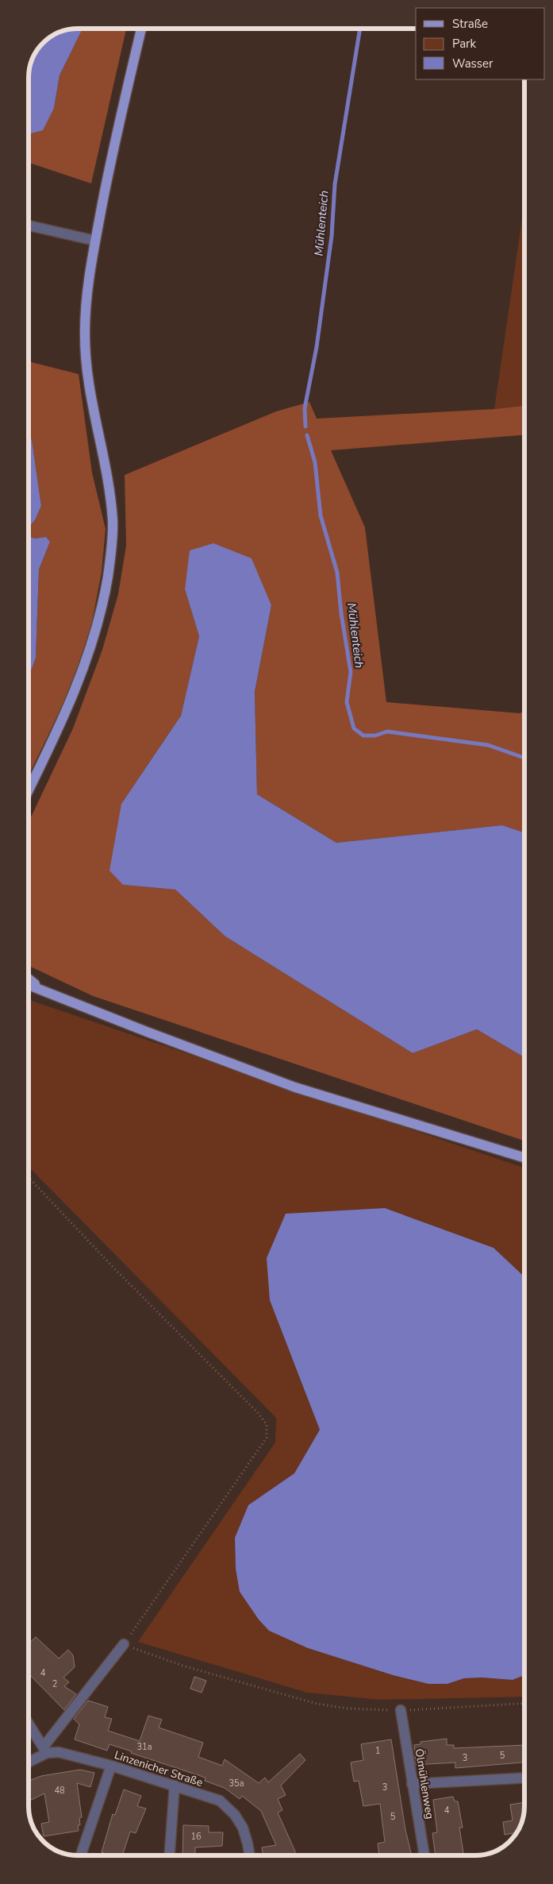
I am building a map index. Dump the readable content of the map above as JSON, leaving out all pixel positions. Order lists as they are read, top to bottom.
{
  "streets": {
    "street": ["Linzenicher Straße", "Ölmühlenweg"]
  },
  "water": ["Mühlenteich"],
  "house_numbers": [
    "4",
    "2",
    "31a",
    "1",
    "5",
    "3",
    "35a",
    "3",
    "48",
    "4",
    "5",
    "16"
  ],
  "legend": ["Straße", "Park", "Wasser"]
}
